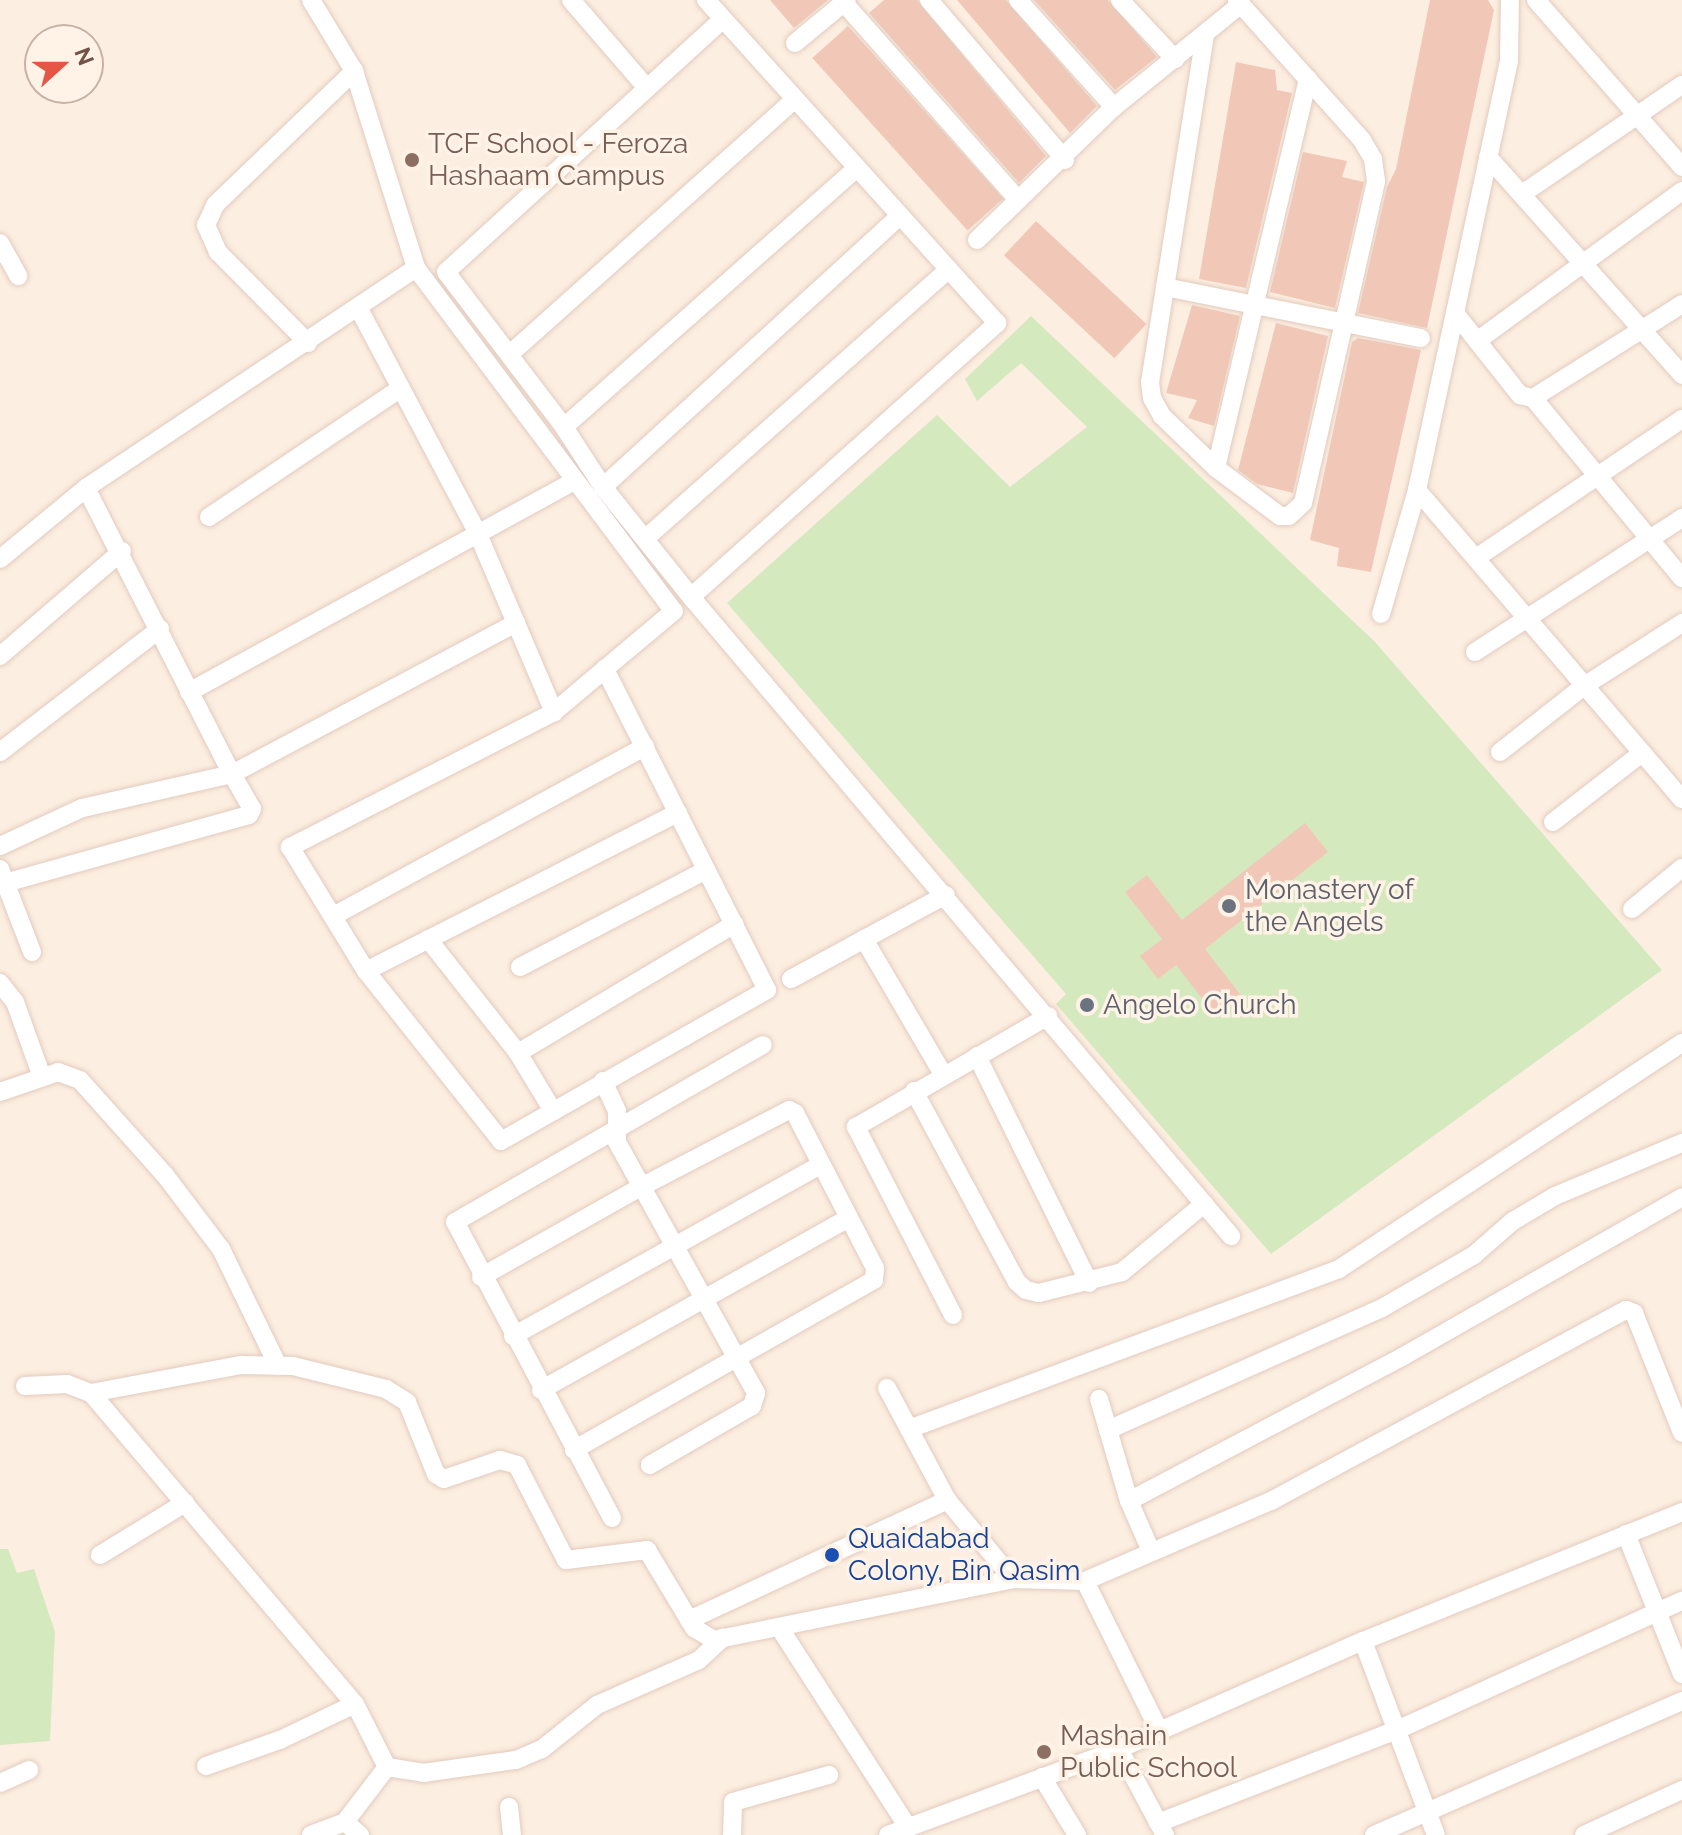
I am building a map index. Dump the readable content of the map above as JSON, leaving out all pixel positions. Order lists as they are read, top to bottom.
{
  "places": [
    "TCF School - Feroza Hashaam Campus",
    "Monastery of the Angels",
    "Angelo Church",
    "Quaidabad Colony, Bin Qasim",
    "Mashain Public School"
  ],
  "north": "right"
}
